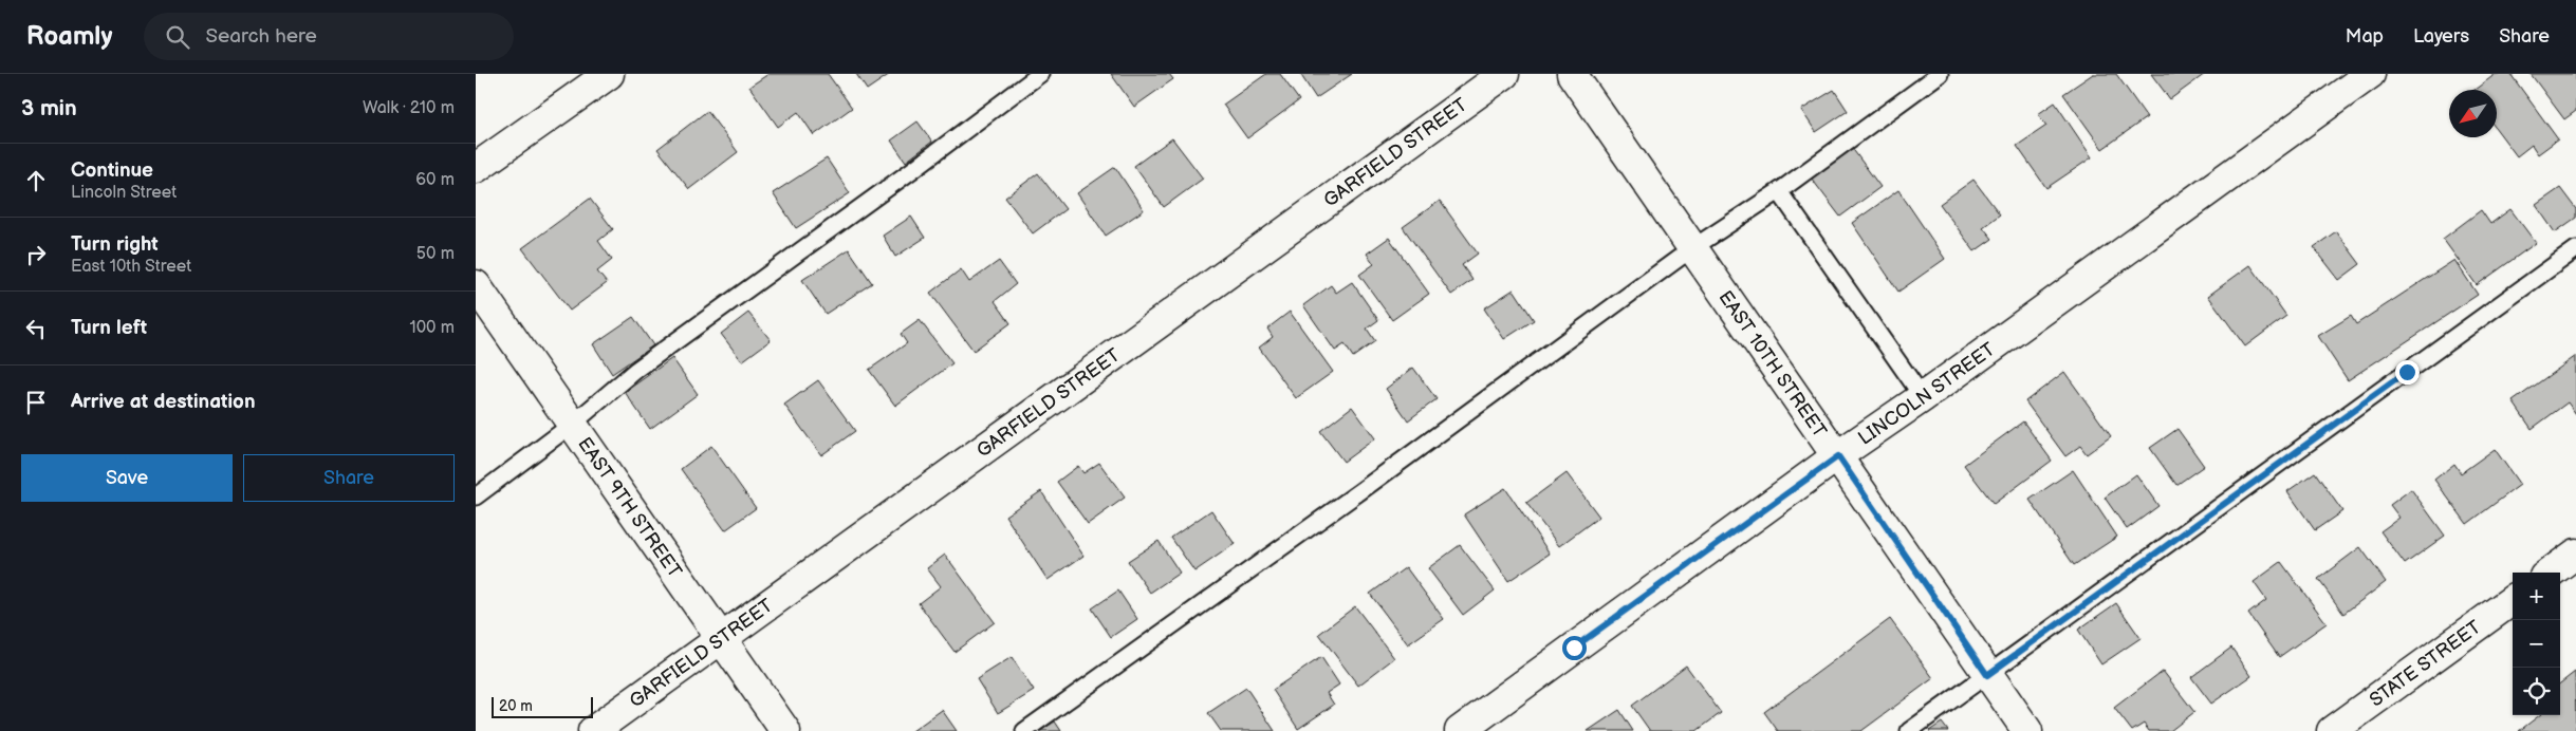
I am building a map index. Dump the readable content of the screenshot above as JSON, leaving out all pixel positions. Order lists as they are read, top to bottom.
{
  "streets": {
    "street": [
      "GARFIELD STREET",
      "EAST 10TH STREET",
      "LINCOLN STREET",
      "EAST 9TH STREET",
      "STATE STREET"
    ]
  },
  "crossings": [
    ["GARFIELD STREET", "EAST 9TH STREET"],
    ["EAST 10TH STREET", "LINCOLN STREET"]
  ],
  "scale_bar": "20 m",
  "north": "bottom left",
  "page": {
    "header": "Roamly",
    "search": "Search here",
    "nav": ["Map", "Layers", "Share"],
    "heading": ["3 min", "Walk · 210 m"],
    "list": [
      ["Continue", "Lincoln Street", "60 m"],
      ["Turn right", "East 10th Street", "50 m"],
      ["Turn left", "100 m"],
      "Arrive at destination"
    ],
    "buttons": ["Save", "Share"],
    "map_buttons": ["+", "−"],
    "scale": "20 m"
  }
}
